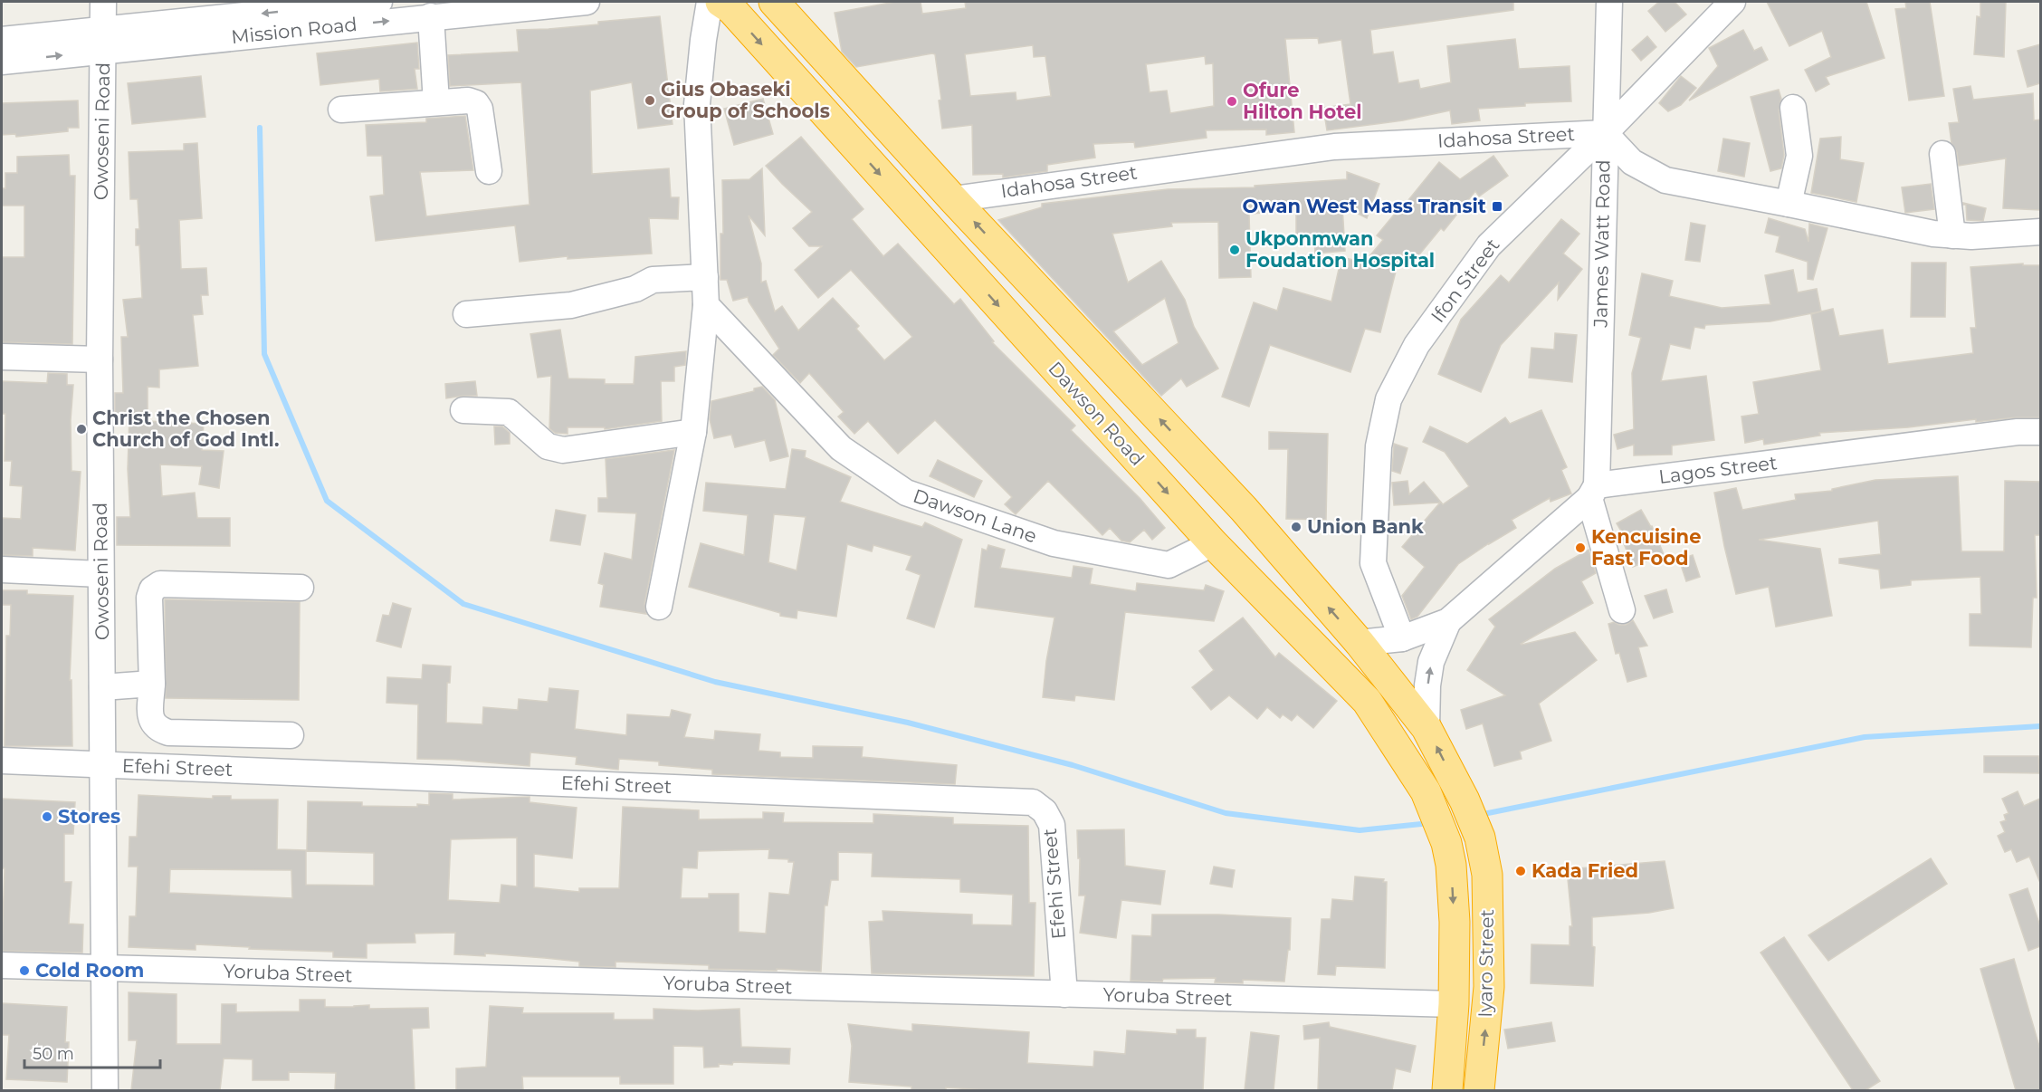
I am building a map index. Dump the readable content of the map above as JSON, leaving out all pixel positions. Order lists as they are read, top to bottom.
{
  "streets": {
    "highway": ["Dawson Road", "Iyaro Street"],
    "street": [
      "Mission Road",
      "Owoseni Road",
      "Idahosa Street",
      "James Watt Road",
      "Ifon Street",
      "Lagos Street",
      "Dawson Lane",
      "Efehi Street",
      "Yoruba Street"
    ]
  },
  "crossings": [
    ["Mission Road", "Owoseni Road"],
    ["Owoseni Road", "Efehi Street"],
    ["Owoseni Road", "Yoruba Street"],
    ["Idahosa Street", "James Watt Road"],
    ["Idahosa Street", "Ifon Street"],
    ["James Watt Road", "Ifon Street"],
    ["James Watt Road", "Lagos Street"],
    ["Dawson Road", "Dawson Lane"],
    ["Dawson Road", "Iyaro Street"],
    ["Efehi Street", "Yoruba Street"],
    ["Iyaro Street", "Yoruba Street"]
  ],
  "places": {
    "other": [
      "Gius Obaseki Group of Schools",
      "Ofure Hilton Hotel",
      "Ukponmwan Foudation Hospital",
      "Christ the Chosen Church of God Intl.",
      "Union Bank",
      "Kencuisine Fast Food",
      "Stores",
      "Kada Fried",
      "Cold Room"
    ],
    "transit": ["Owan West Mass Transit"]
  },
  "scale_bar": "50 m"
}
